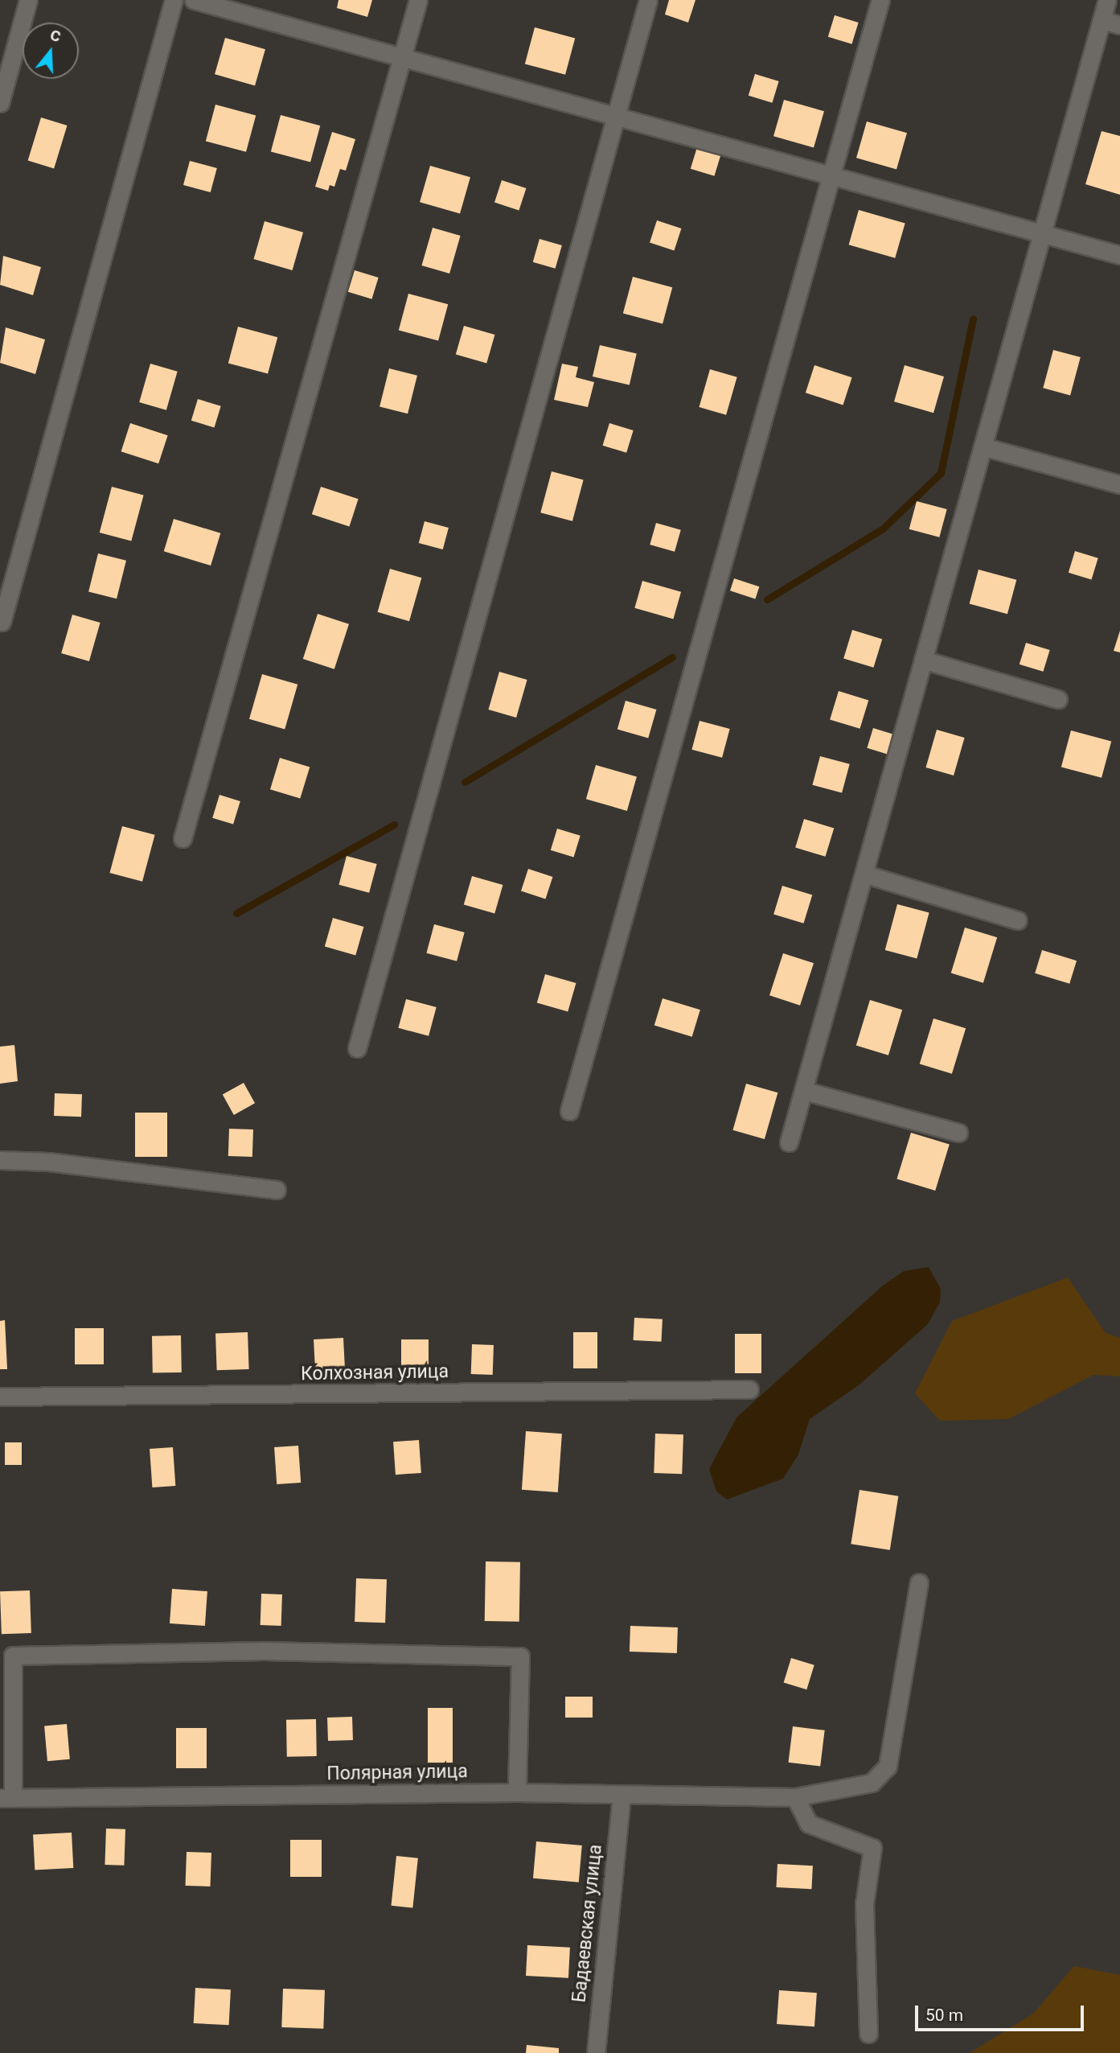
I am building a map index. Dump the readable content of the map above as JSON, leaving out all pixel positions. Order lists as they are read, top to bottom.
{
  "streets": {
    "street": ["Колхозная улица", "Полярная улица", "Бадаевская улица"]
  },
  "crossings": [
    ["Полярная улица", "Бадаевская улица"]
  ],
  "scale_bar": "50 m",
  "north": "top"
}
